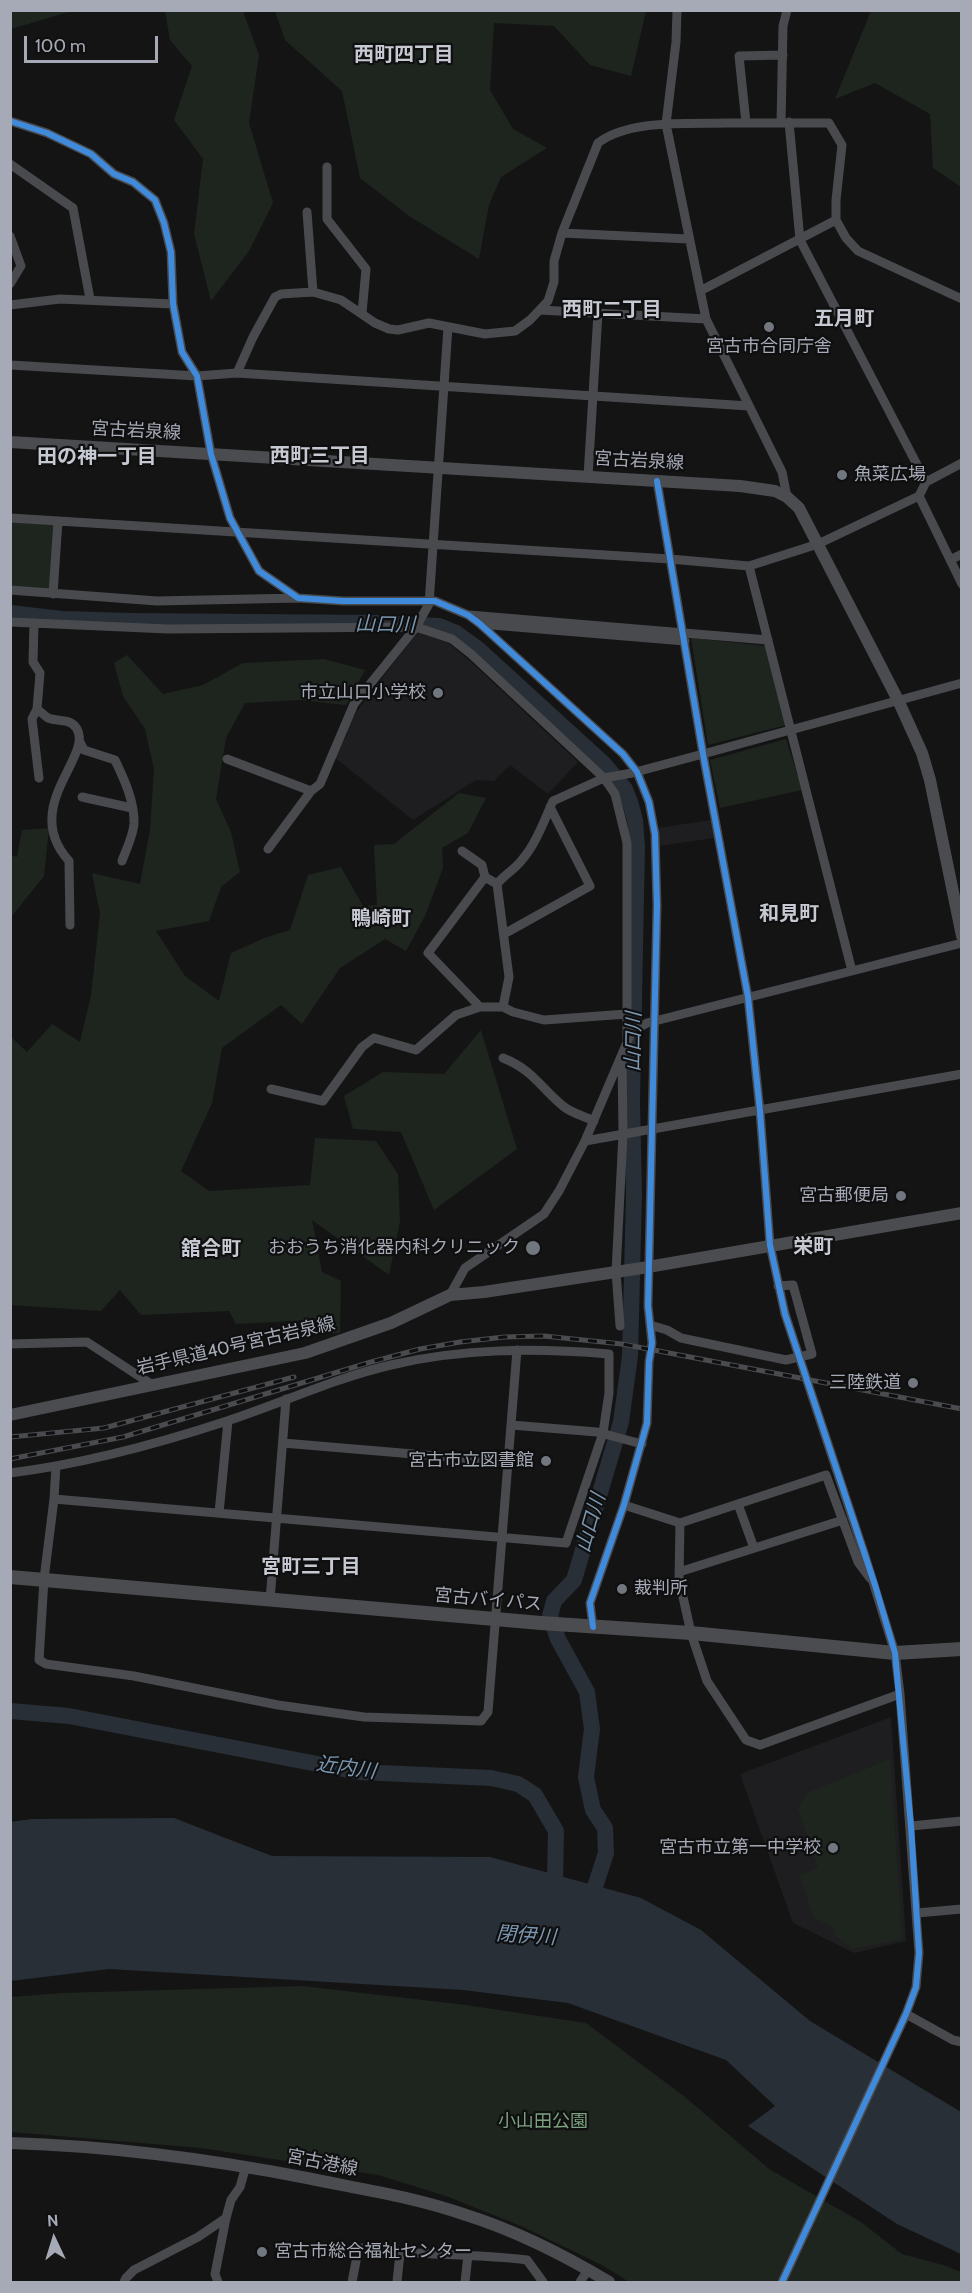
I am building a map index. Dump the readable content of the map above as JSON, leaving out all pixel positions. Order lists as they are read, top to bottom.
{
  "streets": {
    "highway": ["宮古バイパス"],
    "main road": ["宮古岩泉線", "岩手県道40号宮古岩泉線", "宮古港線"]
  },
  "districts": [
    "西町四丁目",
    "西町二丁目",
    "五月町",
    "西町三丁目",
    "田の神一丁目",
    "和見町",
    "鴨崎町",
    "栄町",
    "舘合町",
    "宮町三丁目"
  ],
  "water": ["山口川", "近内川", "閉伊川"],
  "parks": ["小山田公園"],
  "places": [
    "宮古市合同庁舎",
    "魚菜広場",
    "市立山口小学校",
    "宮古郵便局",
    "おおうち消化器内科クリニック",
    "三陸鉄道",
    "宮古市立図書館",
    "裁判所",
    "宮古市立第一中学校",
    "宮古市総合福祉センター"
  ],
  "scale_bar": "100 m",
  "north": "top"
}
